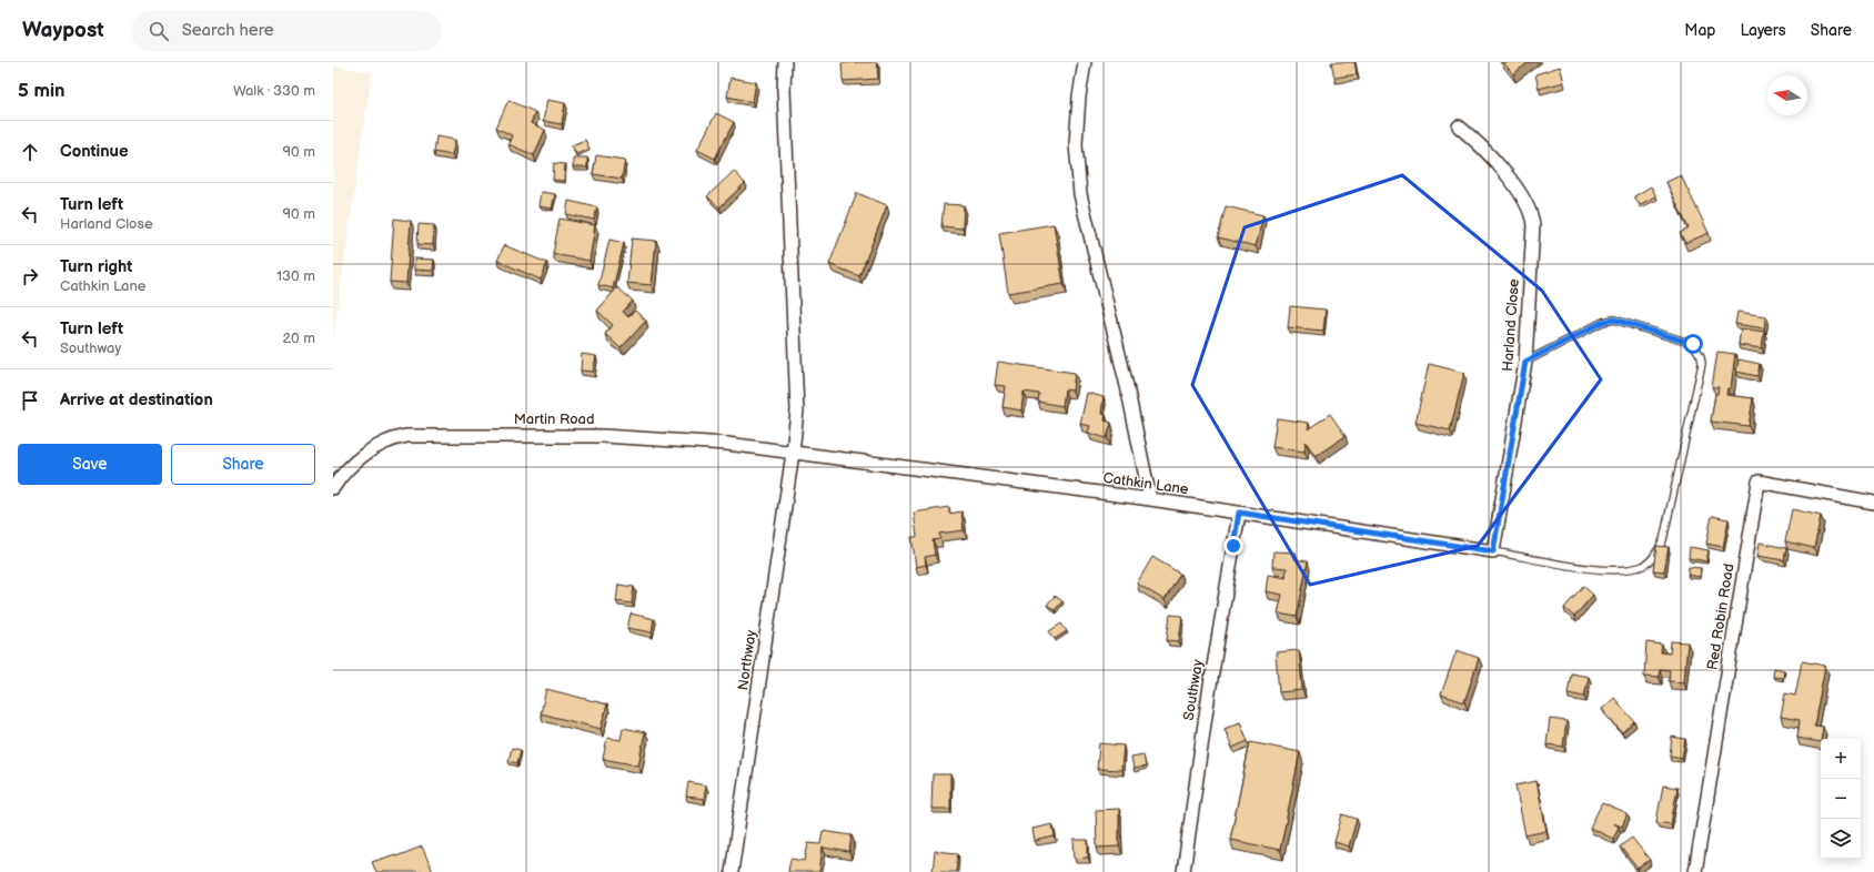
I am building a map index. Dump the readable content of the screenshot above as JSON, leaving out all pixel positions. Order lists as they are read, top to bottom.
{
  "streets": {
    "street": [
      "Harland Close",
      "Martin Road",
      "Cathkin Lane",
      "Red Robin Road",
      "Northway",
      "Southway"
    ]
  },
  "crossings": [
    ["Harland Close", "Cathkin Lane"],
    ["Martin Road", "Cathkin Lane"],
    ["Martin Road", "Northway"],
    ["Cathkin Lane", "Northway"],
    ["Cathkin Lane", "Southway"]
  ],
  "north": "left",
  "page": {
    "header": "Waypost",
    "search": "Search here",
    "nav": ["Map", "Layers", "Share"],
    "heading": ["5 min", "Walk · 330 m"],
    "list": [
      ["Continue", "90 m"],
      ["Turn left", "Harland Close", "90 m"],
      ["Turn right", "Cathkin Lane", "130 m"],
      ["Turn left", "Southway", "20 m"],
      "Arrive at destination"
    ],
    "buttons": ["Save", "Share"],
    "map_buttons": ["+", "−"]
  }
}
